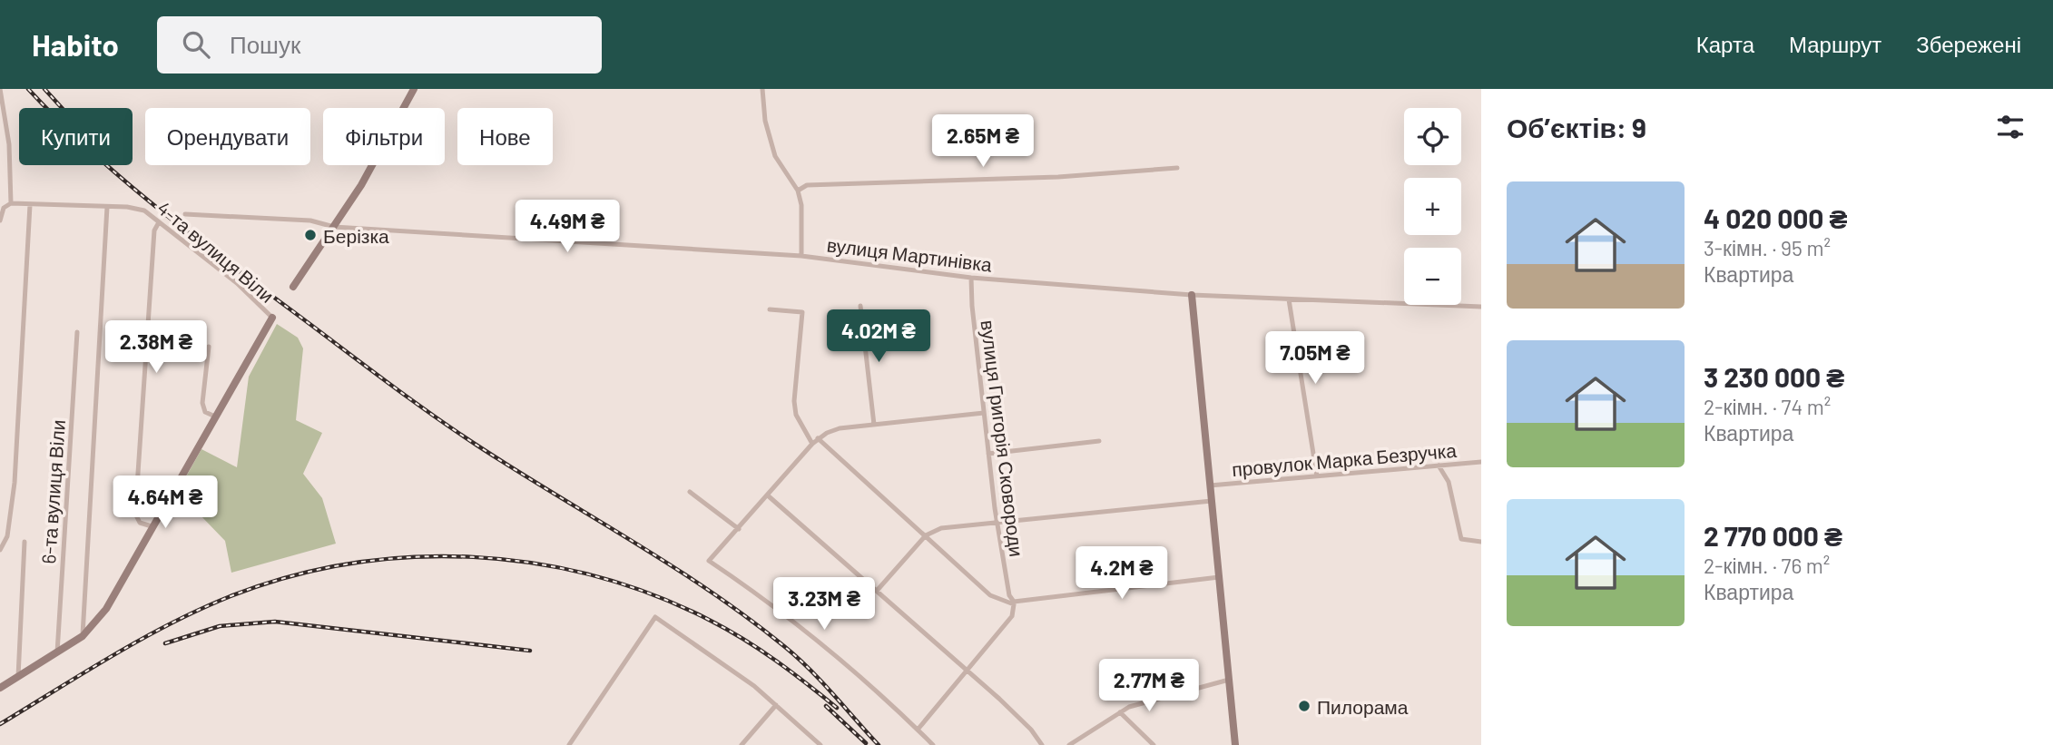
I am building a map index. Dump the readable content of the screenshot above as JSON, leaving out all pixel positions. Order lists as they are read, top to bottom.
{
  "streets": {
    "street": [
      "4-та вулиця Віли",
      "вулиця Мартинівка",
      "вулиця Григорія Сковороди",
      "провулок Марка Безручка",
      "6-та вулиця Віли"
    ]
  },
  "crossings": [
    ["вулиця Мартинівка", "вулиця Григорія Сковороди"]
  ],
  "places": ["Берізка", "Пилорама"],
  "page": {
    "header": "Habito",
    "search": "Пошук",
    "nav": ["Карта", "Маршрут", "Збережені"],
    "heading": "Об’єктів: 9",
    "map_buttons": ["+", "−"],
    "chip": [
      "Купити",
      "Орендувати",
      "Фільтри",
      "Нове"
    ],
    "price": [
      "2.65M ₴",
      "4.49M ₴",
      "4.02M ₴",
      "2.38M ₴",
      "7.05M ₴",
      "4.64M ₴",
      "4.2M ₴",
      "3.23M ₴",
      "2.77M ₴"
    ],
    "list": [
      {
        "name": "4 020 000 ₴",
        "note": "3-кімн. · 95 m² · Квартира"
      },
      {
        "name": "3 230 000 ₴",
        "note": "2-кімн. · 74 m² · Квартира"
      },
      {
        "name": "2 770 000 ₴",
        "note": "2-кімн. · 76 m² · Квартира"
      }
    ]
  }
}
